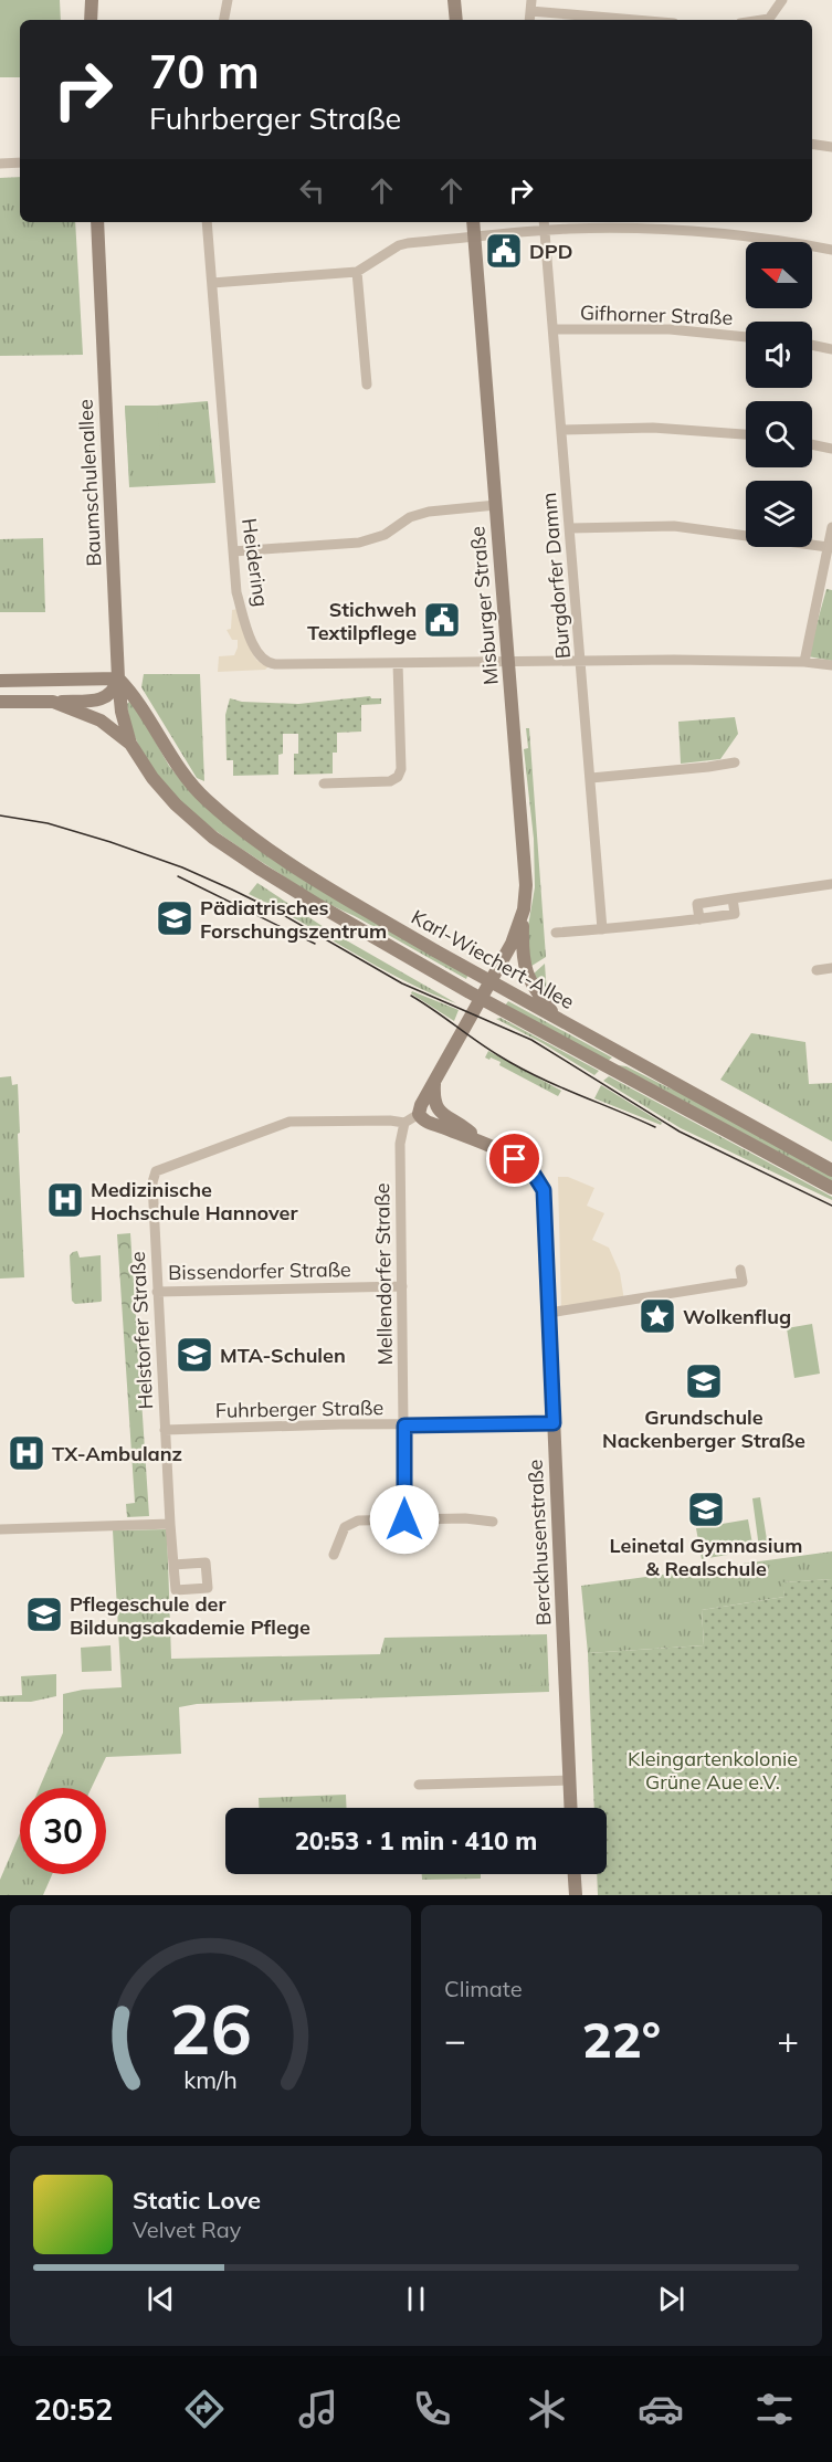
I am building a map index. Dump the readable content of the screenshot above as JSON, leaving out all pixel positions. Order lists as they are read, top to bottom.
{
  "streets": {
    "main road": [
      "Baumschulenallee",
      "Misburger Straße",
      "Karl-Wiechert-Allee",
      "Berckhusenstraße"
    ],
    "street": [
      "Gifhorner Straße",
      "Heidering",
      "Burgdorfer Damm",
      "Bissendorfer Straße",
      "Mellendorfer Straße",
      "Helstorfer Straße",
      "Fuhrberger Straße"
    ]
  },
  "crossings": [
    ["Gifhorner Straße", "Burgdorfer Damm"],
    ["Baumschulenallee", "Karl-Wiechert-Allee"],
    ["Heidering", "Burgdorfer Damm"],
    ["Heidering", "Misburger Straße"],
    ["Misburger Straße", "Karl-Wiechert-Allee"],
    ["Bissendorfer Straße", "Mellendorfer Straße"],
    ["Bissendorfer Straße", "Helstorfer Straße"],
    ["Mellendorfer Straße", "Helstorfer Straße"],
    ["Mellendorfer Straße", "Fuhrberger Straße"],
    ["Helstorfer Straße", "Fuhrberger Straße"],
    ["Fuhrberger Straße", "Berckhusenstraße"]
  ],
  "parks": ["Kleingartenkolonie Grüne Aue e.V."],
  "places": {
    "public building": ["DPD", "Stichweh Textilpflege"],
    "school or university": [
      "Pädiatrisches Forschungszentrum",
      "MTA-Schulen",
      "Grundschule Nackenberger Straße",
      "Leinetal Gymnasium & Realschule",
      "Pflegeschule der Bildungsakademie Pflege"
    ],
    "hospital": ["Medizinische Hochschule Hannover", "TX-Ambulanz"],
    "place": ["Wolkenflug"]
  },
  "north": "left",
  "page": {
    "turn": ["70 m", "Fuhrberger Straße"],
    "limit": "30",
    "trip": "20:53 · 1 min · 410 m",
    "tile": "Climate",
    "heat": ["−", "22°", "+"],
    "song": ["Static Love", "Velvet Ray"],
    "tabs": "20:52",
    "gauge": ["26", "km/h"]
  }
}
